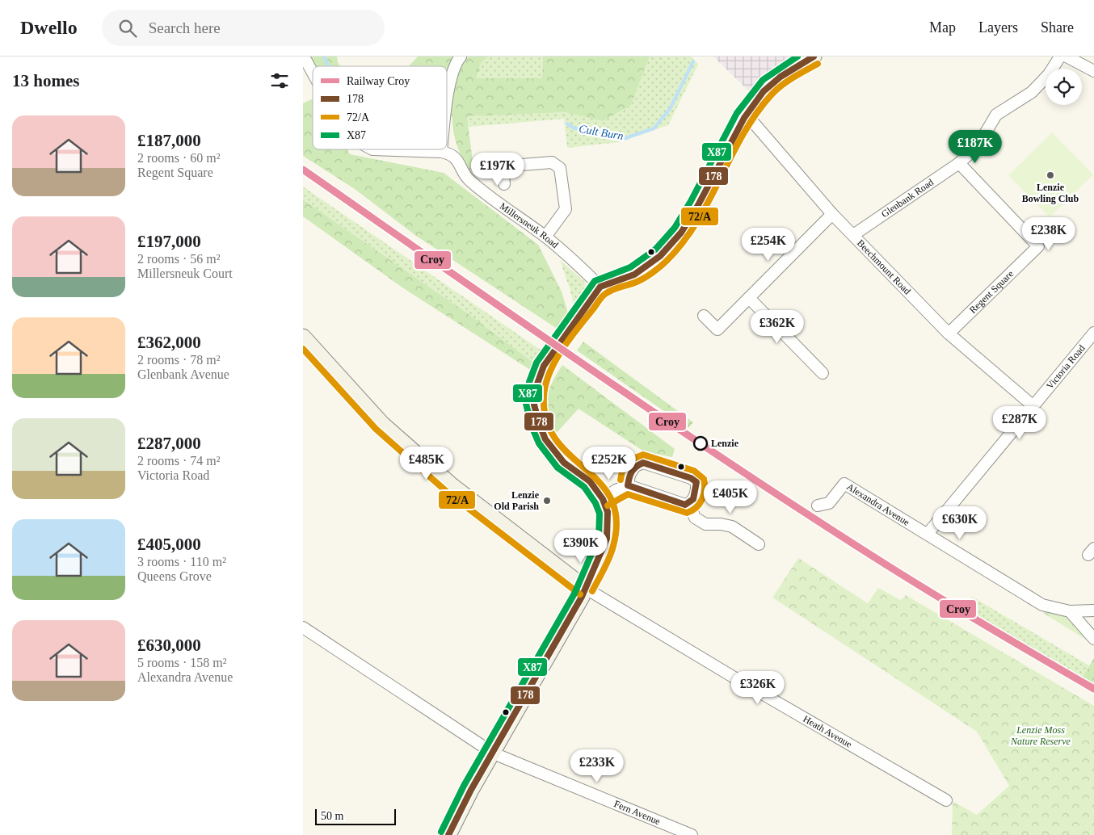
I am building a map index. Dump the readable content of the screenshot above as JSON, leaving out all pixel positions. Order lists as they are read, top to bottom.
{
  "streets": {
    "street": [
      "Glenbank Road",
      "Millersneuk Road",
      "Beechmount Road",
      "Regent Square",
      "Victoria Road",
      "Alexandra Avenue",
      "Heath Avenue",
      "Fern Avenue"
    ]
  },
  "crossings": [
    ["Glenbank Road", "Beechmount Road"],
    ["Glenbank Road", "Regent Square"],
    ["Beechmount Road", "Regent Square"],
    ["Beechmount Road", "Victoria Road"],
    ["Victoria Road", "Alexandra Avenue"]
  ],
  "water": ["Cult Burn"],
  "parks": ["Lenzie Moss Nature Reserve"],
  "places": ["Lenzie Bowling Club", "Lenzie", "Lenzie Old Parish"],
  "lines": [
    "transit line 178",
    "transit line X87",
    "transit line 72/A",
    "rail line Croy"
  ],
  "legend": [
    "Railway Croy",
    "178",
    "72/A",
    "X87"
  ],
  "scale_bar": "50 m",
  "page": {
    "header": "Dwello",
    "search": "Search here",
    "nav": ["Map", "Layers", "Share"],
    "heading": "13 homes",
    "list": [
      {
        "name": "£187,000",
        "note": "2 rooms · 60 m² · Regent Square"
      },
      {
        "name": "£197,000",
        "note": "2 rooms · 56 m² · Millersneuk Court"
      },
      {
        "name": "£362,000",
        "note": "2 rooms · 78 m² · Glenbank Avenue"
      },
      {
        "name": "£287,000",
        "note": "2 rooms · 74 m² · Victoria Road"
      },
      {
        "name": "£405,000",
        "note": "3 rooms · 110 m² · Queens Grove"
      },
      {
        "name": "£630,000",
        "note": "5 rooms · 158 m² · Alexandra Avenue"
      }
    ],
    "price": [
      "£187K",
      "£197K",
      "£238K",
      "£254K",
      "£362K",
      "£287K",
      "£485K",
      "£252K",
      "£405K",
      "£630K",
      "£390K",
      "£326K",
      "£233K"
    ],
    "scale": "50 m"
  }
}
